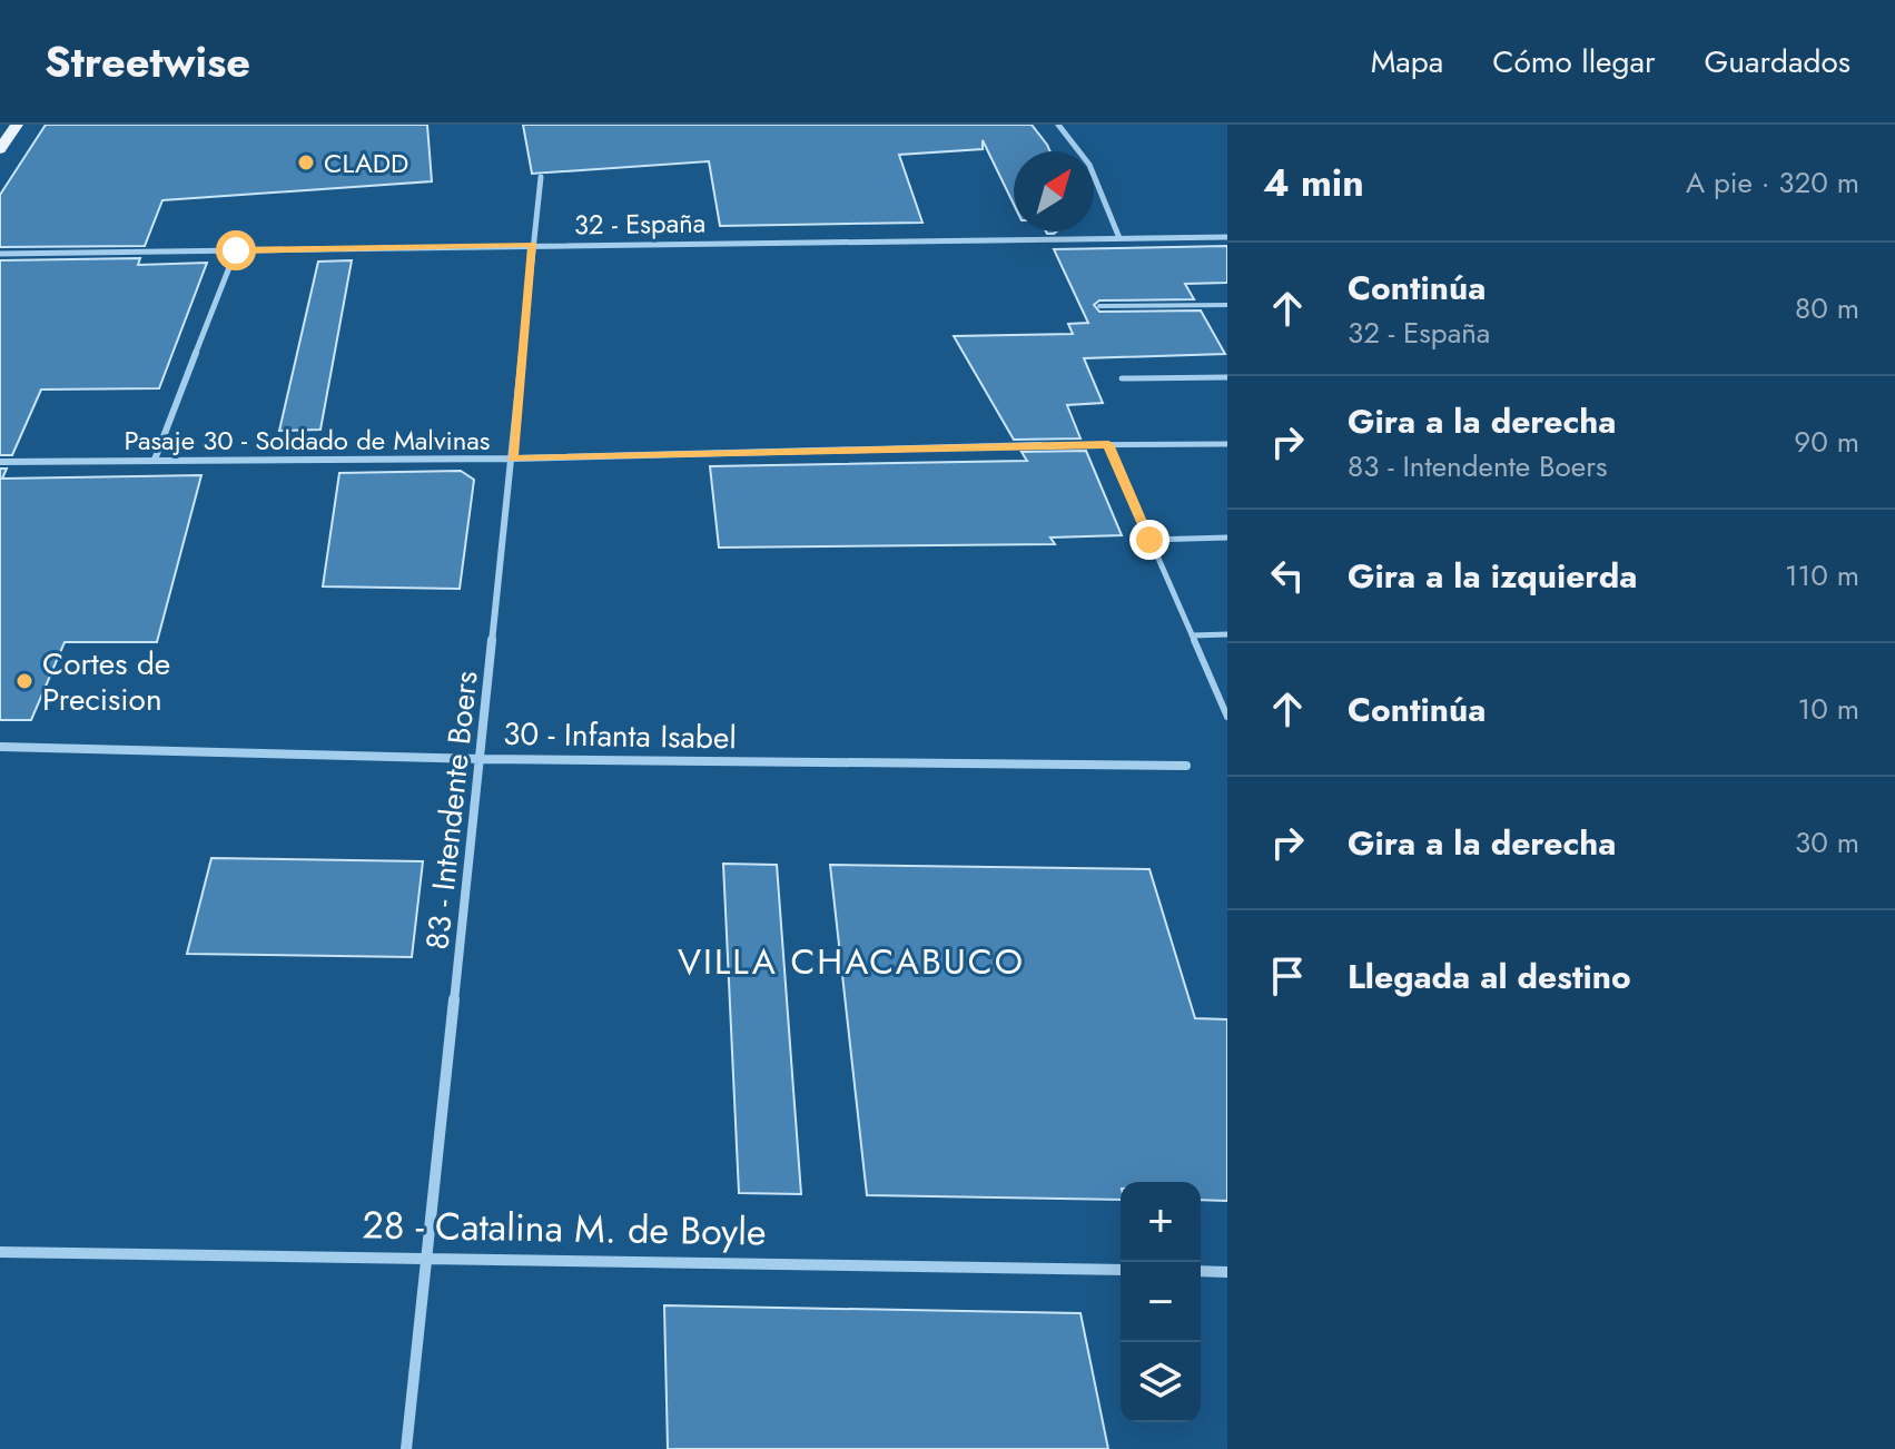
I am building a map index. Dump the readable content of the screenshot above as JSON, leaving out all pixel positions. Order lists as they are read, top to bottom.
{
  "streets": {
    "street": [
      "32 - España",
      "Pasaje 30 - Soldado de Malvinas",
      "30 - Infanta Isabel",
      "83 - Intendente Boers",
      "28 - Catalina M. de Boyle"
    ]
  },
  "crossings": [
    ["32 - España", "83 - Intendente Boers"],
    ["Pasaje 30 - Soldado de Malvinas", "83 - Intendente Boers"],
    ["30 - Infanta Isabel", "83 - Intendente Boers"],
    ["83 - Intendente Boers", "28 - Catalina M. de Boyle"]
  ],
  "districts": ["VILLA CHACABUCO"],
  "places": ["CLADD", "Cortes de Precision"],
  "north": "top right",
  "page": {
    "header": "Streetwise",
    "nav": ["Mapa", "Cómo llegar", "Guardados"],
    "heading": ["4 min", "A pie · 320 m"],
    "list": [
      ["Continúa", "32 - España", "80 m"],
      ["Gira a la derecha", "83 - Intendente Boers", "90 m"],
      ["Gira a la izquierda", "110 m"],
      ["Continúa", "10 m"],
      ["Gira a la derecha", "30 m"],
      "Llegada al destino"
    ],
    "map_buttons": ["+", "−"]
  }
}
